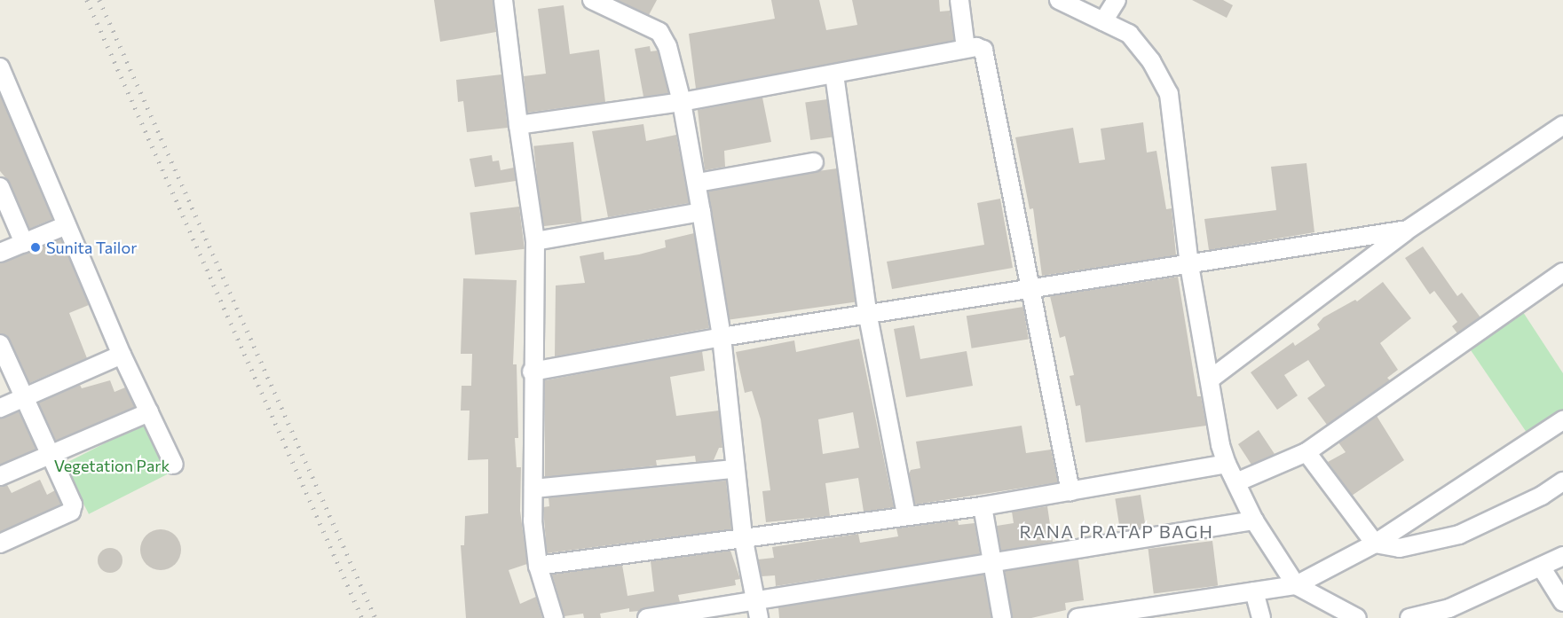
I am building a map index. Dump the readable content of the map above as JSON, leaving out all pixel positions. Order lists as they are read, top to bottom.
{
  "districts": ["RANA PRATAP BAGH"],
  "parks": ["Vegetation Park"],
  "places": ["Sunita Tailor"]
}
